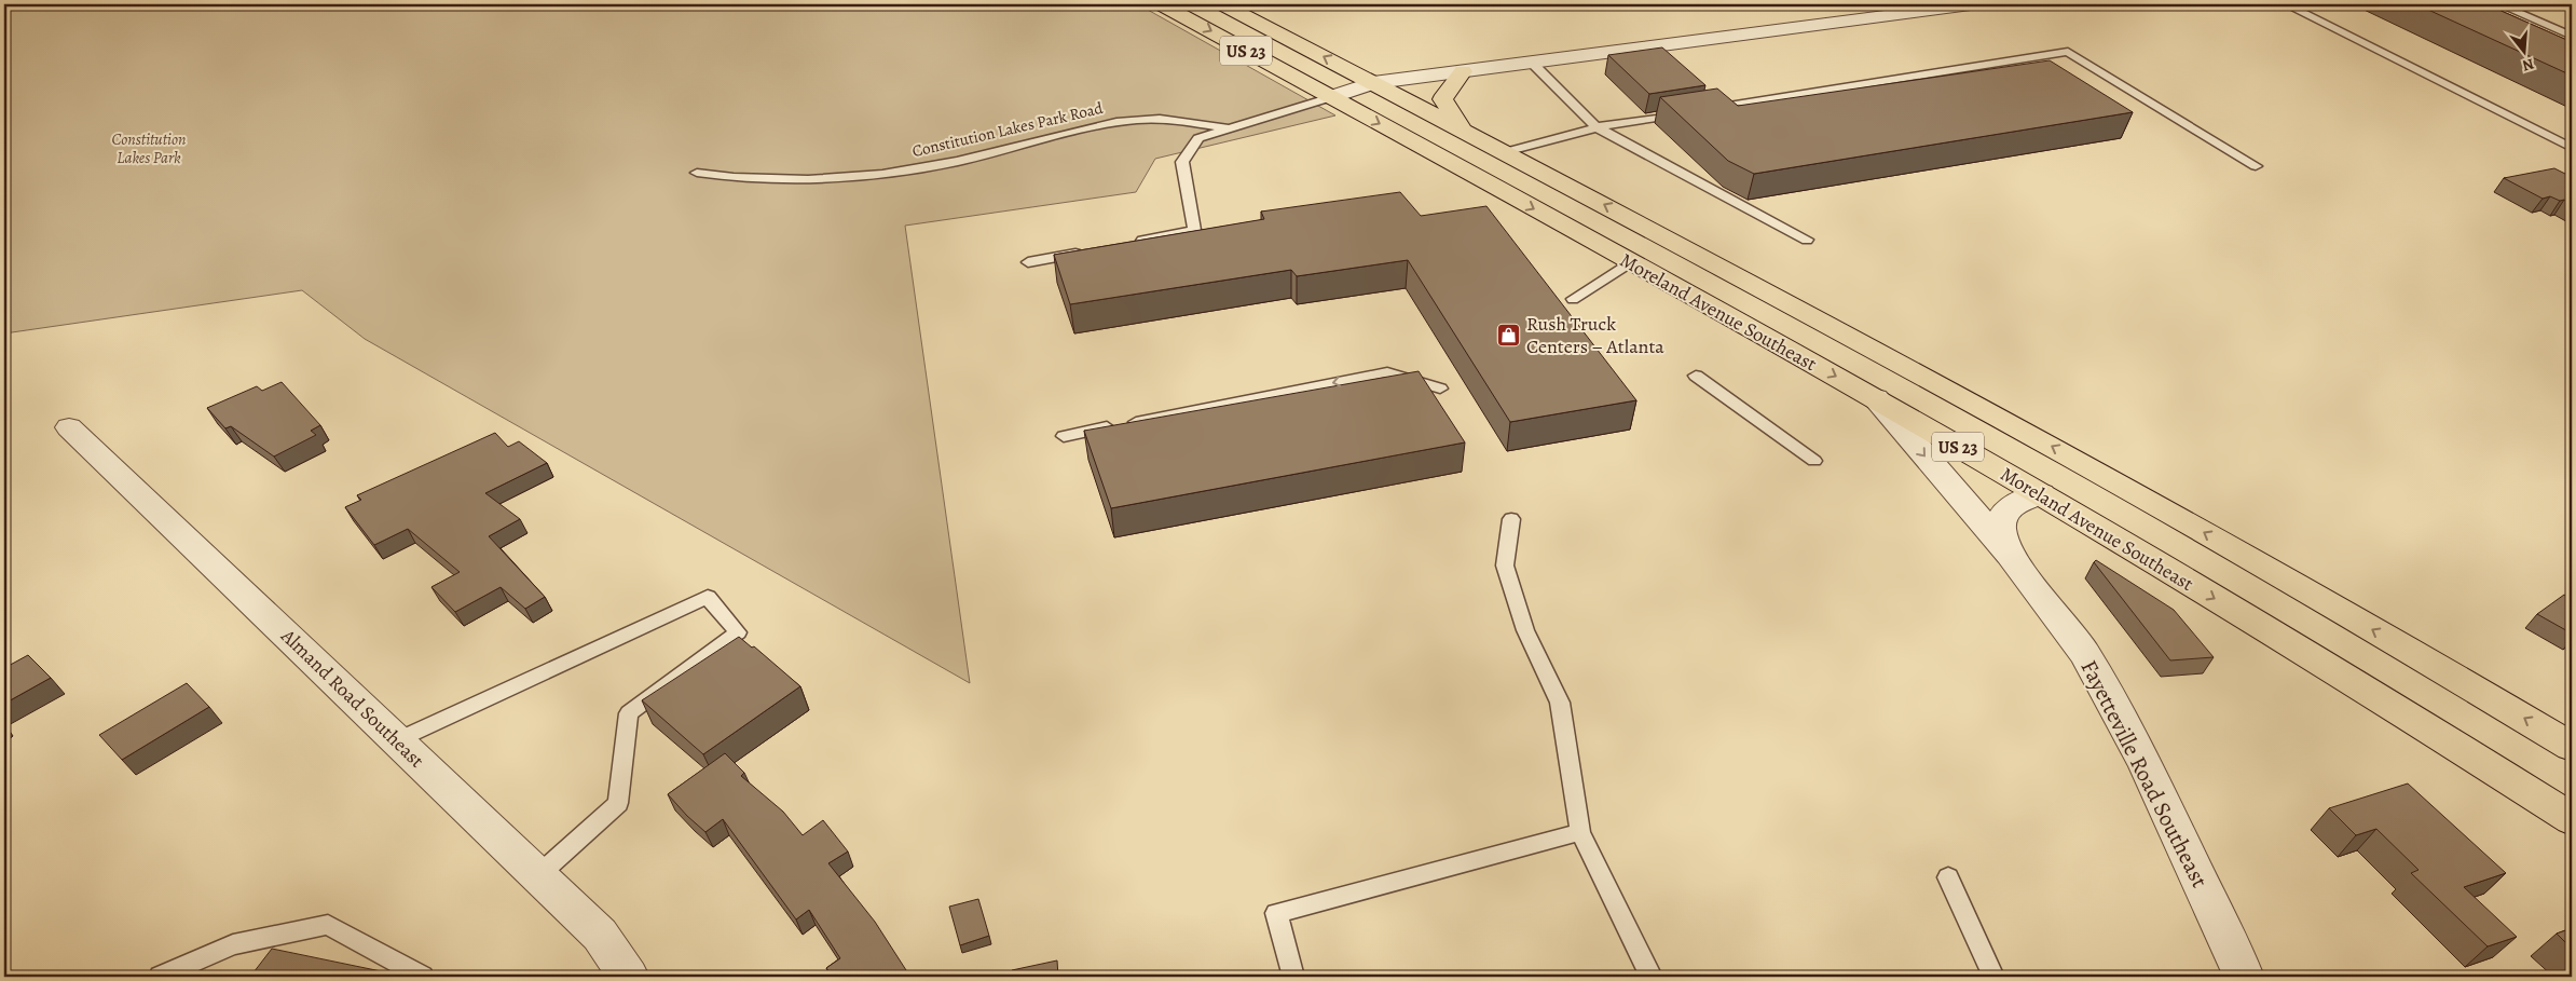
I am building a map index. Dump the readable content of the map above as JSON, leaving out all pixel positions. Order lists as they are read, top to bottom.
{
  "streets": {
    "highway": ["US 23", "Moreland Avenue Southeast"],
    "street": ["Almand Road Southeast", "Fayetteville Road Southeast"],
    "lane": ["Constitution Lakes Park Road"]
  },
  "crossings": [
    ["US 23", "Moreland Avenue Southeast"],
    ["Moreland Avenue Southeast", "Fayetteville Road Southeast"]
  ],
  "parks": ["Constitution Lakes Park"],
  "places": {
    "shop": ["Rush Truck Centers – Atlanta"]
  },
  "north": "bottom"
}
